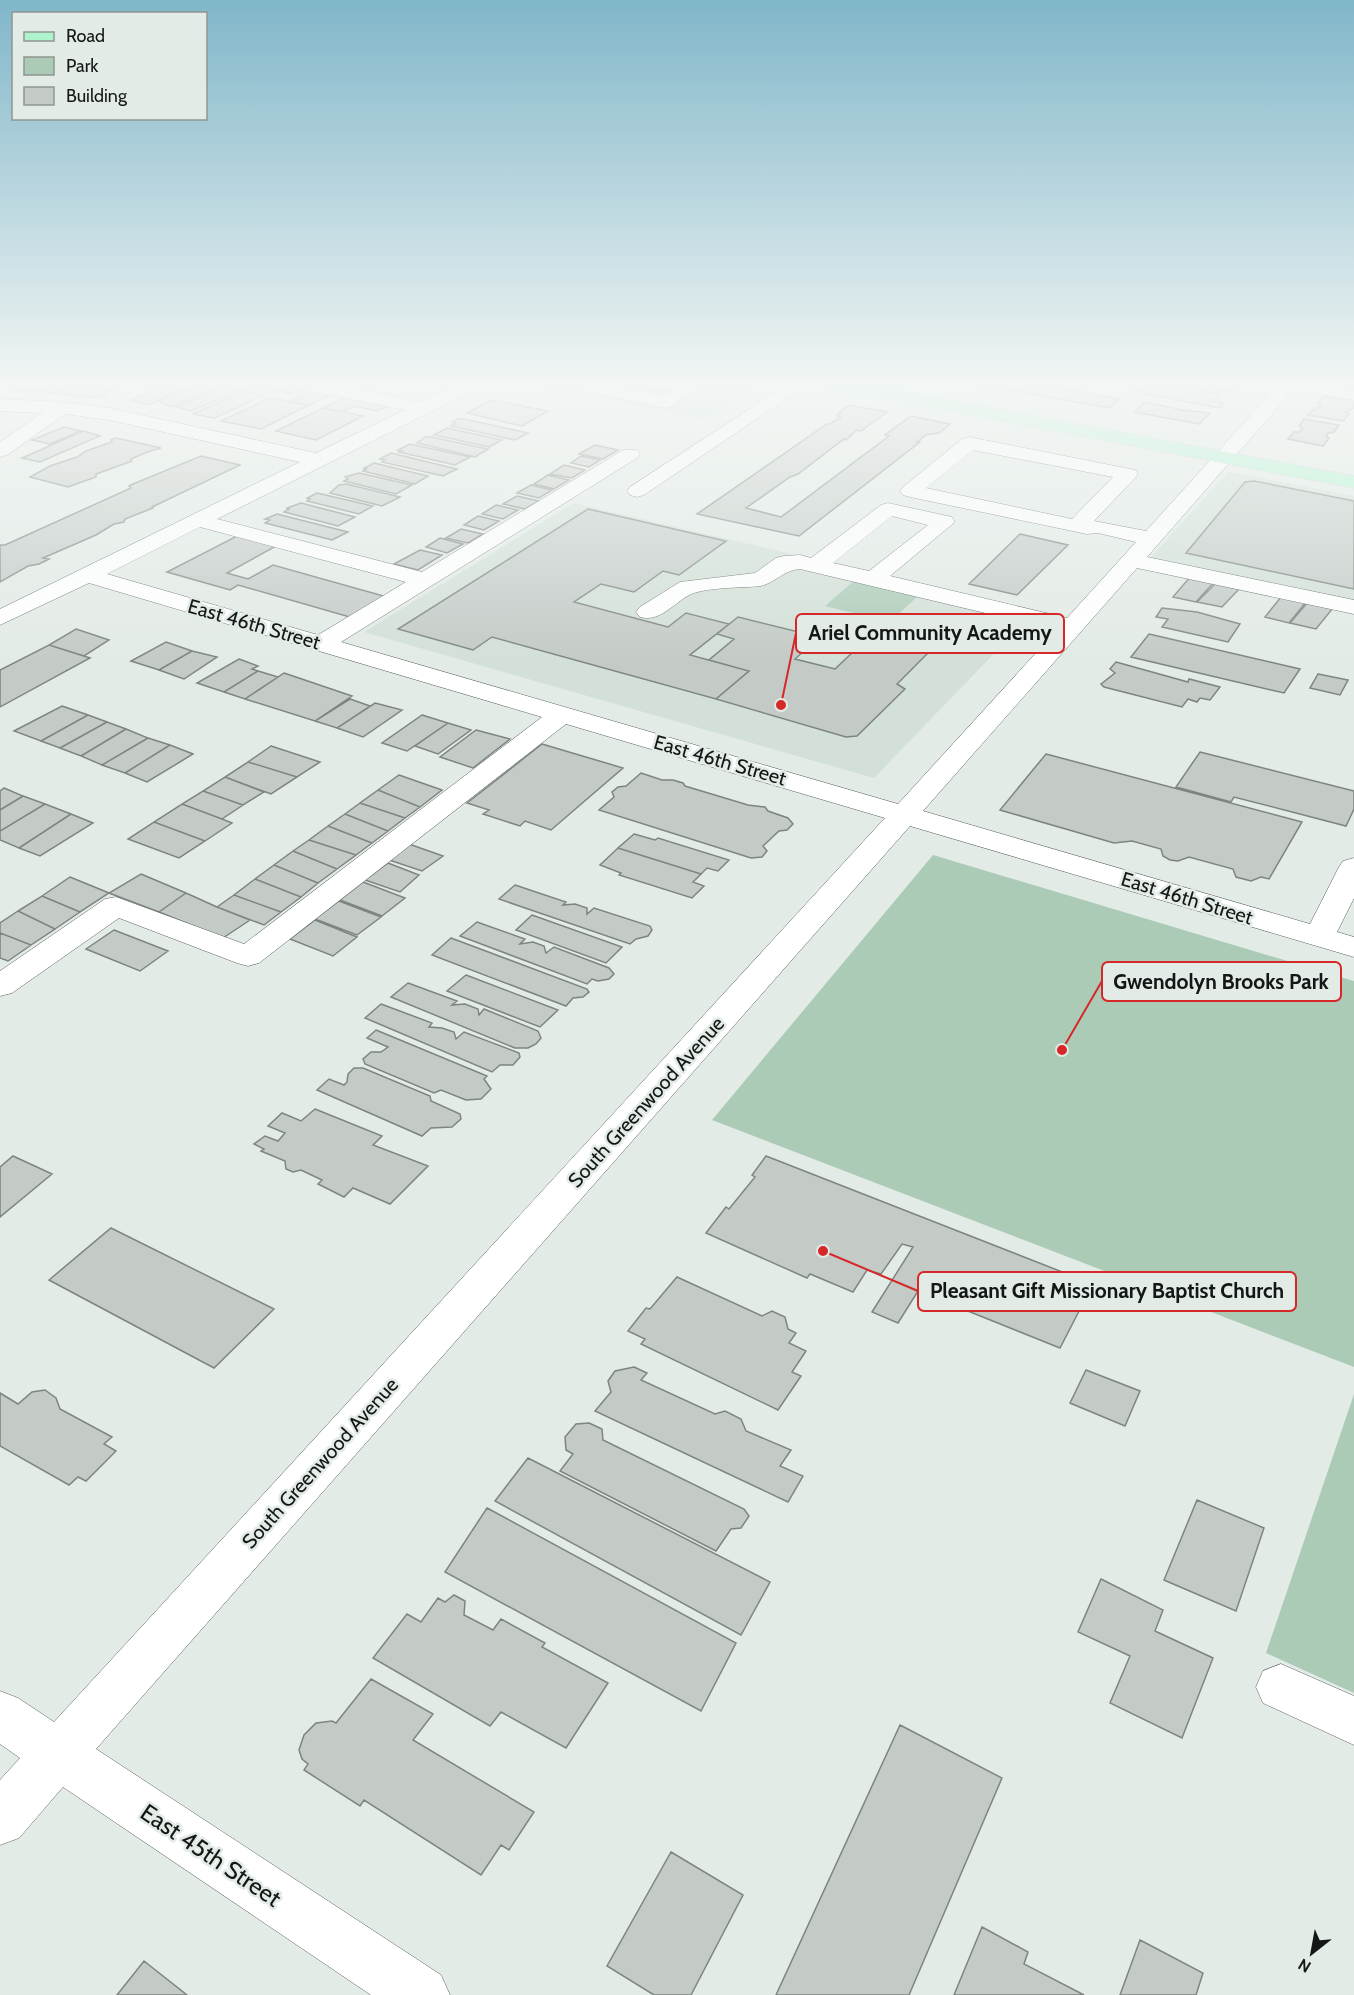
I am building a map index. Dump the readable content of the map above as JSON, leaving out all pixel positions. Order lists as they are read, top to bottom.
{
  "streets": {
    "street": ["East 46th Street", "South Greenwood Avenue", "East 45th Street"]
  },
  "crossings": [
    ["East 46th Street", "South Greenwood Avenue"],
    ["South Greenwood Avenue", "East 45th Street"]
  ],
  "places": ["Ariel Community Academy", "Gwendolyn Brooks Park", "Pleasant Gift Missionary Baptist Church"],
  "legend": ["Road", "Park", "Building"],
  "north": "bottom left"
}
